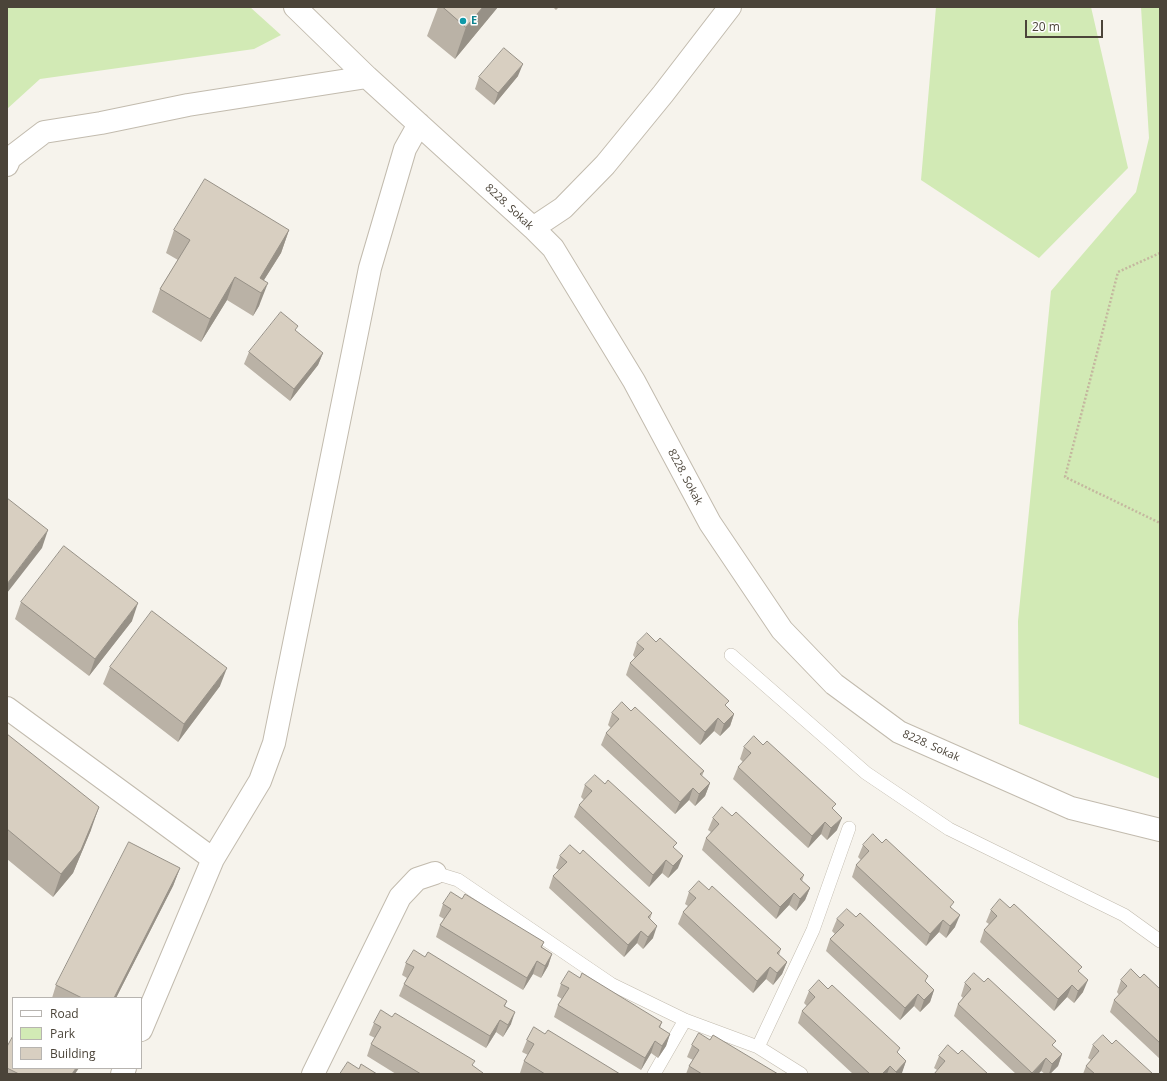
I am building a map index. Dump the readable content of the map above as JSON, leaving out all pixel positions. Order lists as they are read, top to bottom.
{
  "streets": {
    "street": ["8228. Sokak"]
  },
  "places": ["E"],
  "legend": ["Road", "Park", "Building"],
  "scale_bar": "20 m"
}
